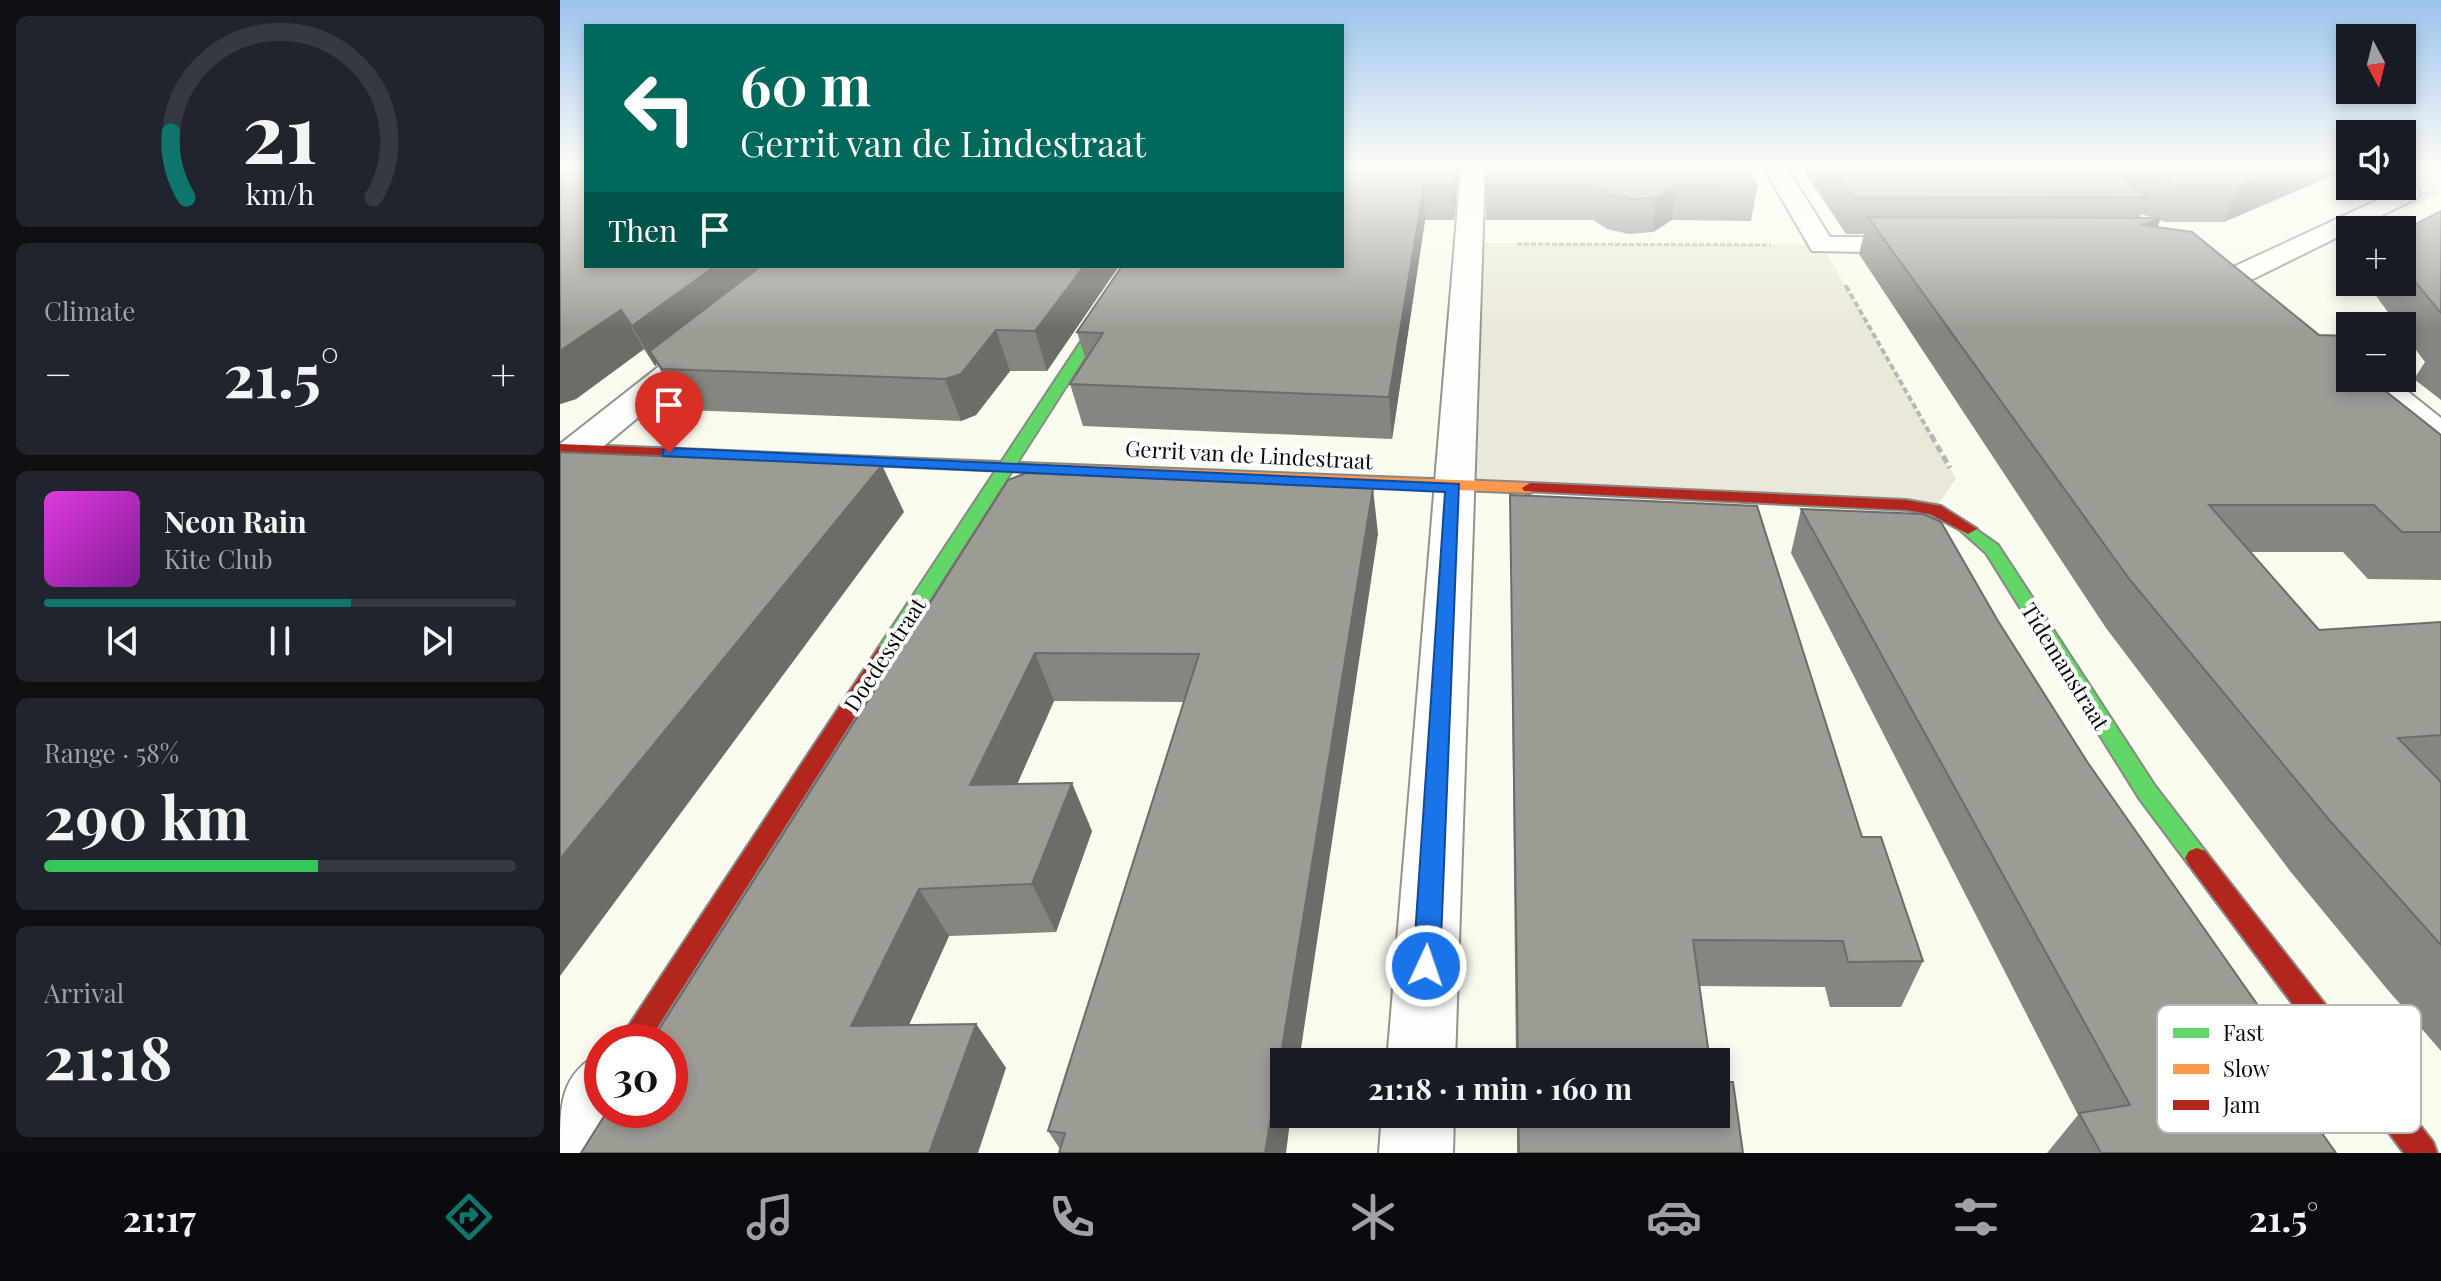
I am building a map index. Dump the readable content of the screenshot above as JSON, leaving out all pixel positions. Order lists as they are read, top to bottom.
{
  "streets": {
    "street": ["Gerrit van de Lindestraat", "Doedesstraat", "Tidemanstraat"]
  },
  "crossings": [
    ["Gerrit van de Lindestraat", "Doedesstraat"],
    ["Gerrit van de Lindestraat", "Tidemanstraat"]
  ],
  "legend": ["Fast", "Slow", "Jam"],
  "north": "bottom",
  "page": {
    "map_buttons": ["+", "−"],
    "turn": ["60 m", "Gerrit van de Lindestraat"],
    "then": "Then",
    "tile": [
      "Climate",
      ["Range · 58%", "290 km"],
      ["Arrival", "21:18"]
    ],
    "heat": ["−", "21.5°", "+"],
    "song": ["Neon Rain", "Kite Club"],
    "limit": "30",
    "trip": "21:18 · 1 min · 160 m",
    "tabs": ["21:17", "21.5°"],
    "gauge": ["21", "km/h"]
  }
}
